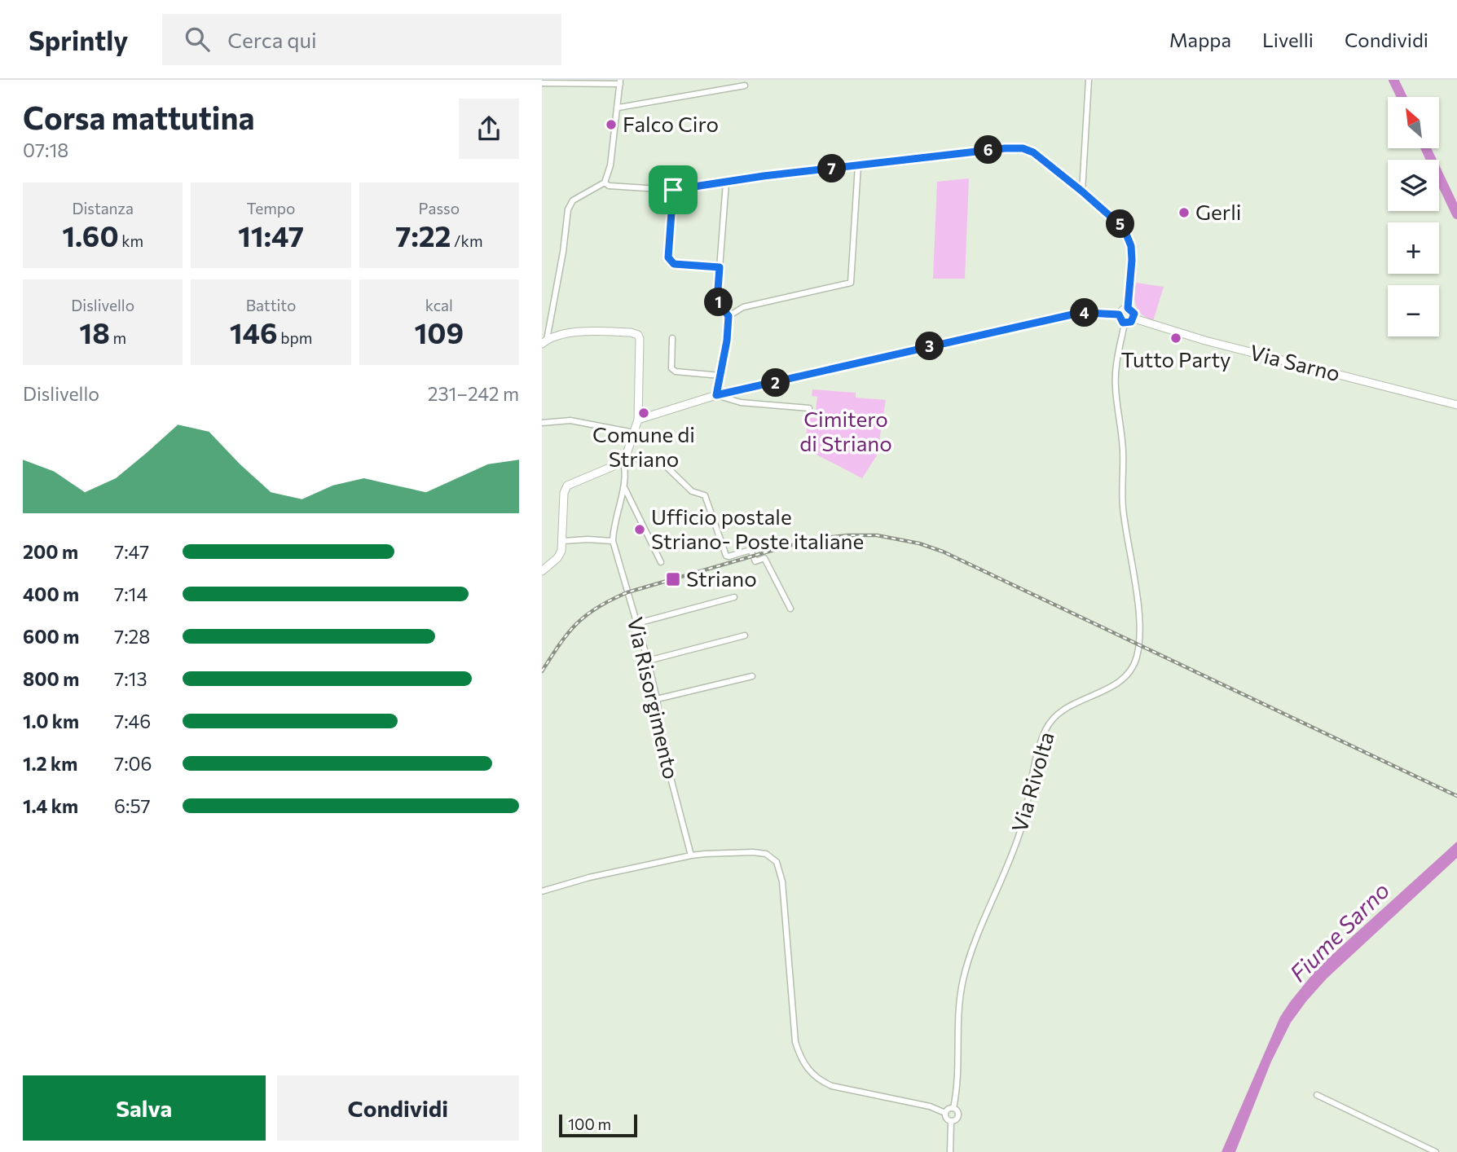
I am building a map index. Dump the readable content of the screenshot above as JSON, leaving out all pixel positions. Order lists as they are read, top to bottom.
{
  "streets": {
    "main road": ["Via Sarno", "Via Risorgimento"],
    "street": ["Via Rivolta"]
  },
  "crossings": [
    ["Via Sarno", "Via Rivolta"]
  ],
  "water": ["Fiume Sarno"],
  "parks": ["Cimitero di Striano"],
  "places": {
    "other": [
      "Falco Ciro",
      "Gerli",
      "Tutto Party",
      "Comune di Striano",
      "Ufficio postale Striano- Poste italiane"
    ],
    "transit": ["Striano"]
  },
  "scale_bar": "100 m",
  "north": "top left",
  "page": {
    "header": "Sprintly",
    "search": "Cerca qui",
    "nav": ["Mappa", "Livelli", "Condividi"],
    "heading": ["Corsa mattutina", "07:18"],
    "map_buttons": ["+", "−"],
    "pins": [
      "6",
      "7",
      "5",
      "1",
      "4",
      "3",
      "2"
    ],
    "stats": [
      ["Distanza", "1.60 km"],
      ["Tempo", "11:47"],
      ["Passo", "7:22 /km"],
      ["Dislivello", "18 m"],
      ["Battito", "146 bpm"],
      ["kcal", "109"]
    ],
    "chart": ["Dislivello", "231–242 m"],
    "list": [
      {
        "name": "200 m",
        "note": "7:47"
      },
      {
        "name": "400 m",
        "note": "7:14"
      },
      {
        "name": "600 m",
        "note": "7:28"
      },
      {
        "name": "800 m",
        "note": "7:13"
      },
      {
        "name": "1.0 km",
        "note": "7:46"
      },
      {
        "name": "1.2 km",
        "note": "7:06"
      },
      {
        "name": "1.4 km",
        "note": "6:57"
      }
    ],
    "buttons": ["Salva", "Condividi"],
    "scale": "100 m"
  }
}
